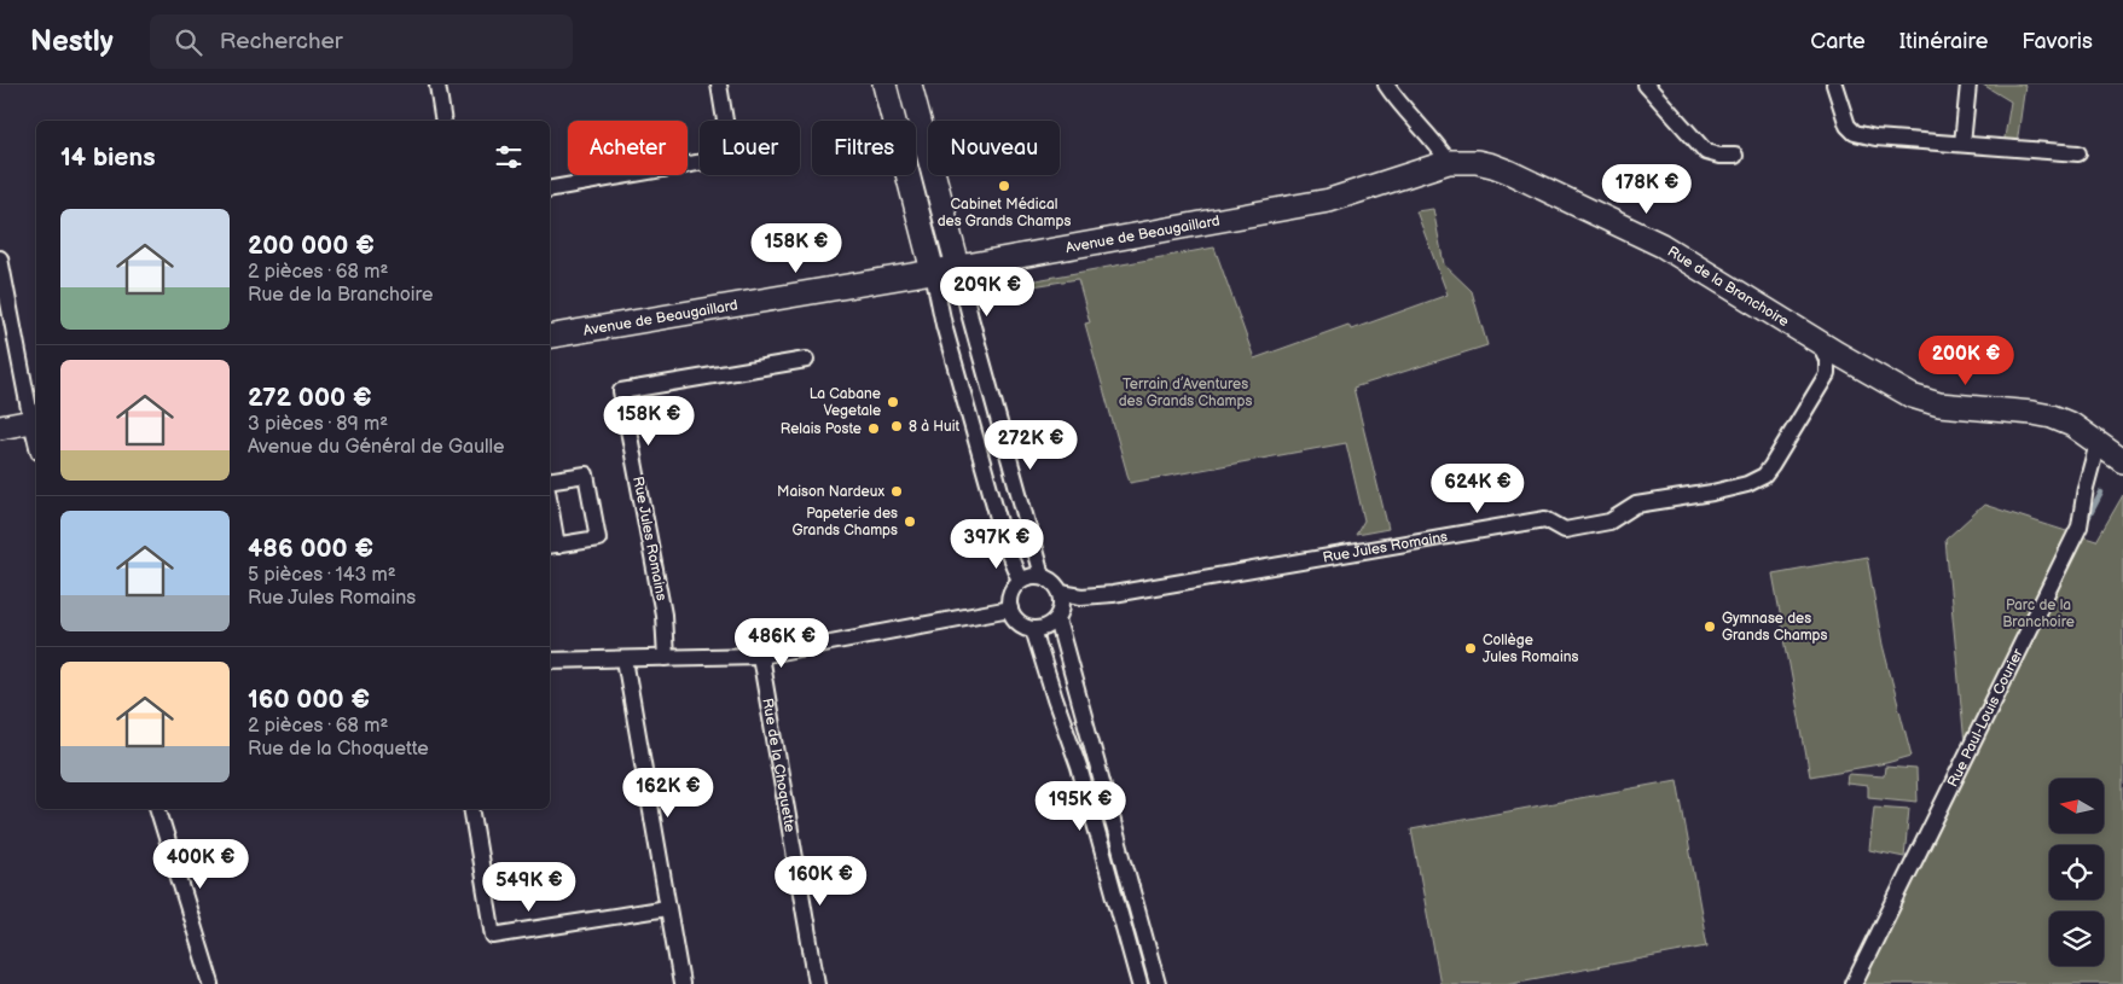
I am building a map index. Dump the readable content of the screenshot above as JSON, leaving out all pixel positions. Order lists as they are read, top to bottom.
{
  "streets": {
    "main road": ["Avenue de Beaugaillard", "Rue de la Branchoire"],
    "street": ["Rue Jules Romains", "Rue Paul-Louis Courier", "Rue de la Choquette"]
  },
  "crossings": [
    ["Avenue de Beaugaillard", "Rue de la Branchoire"],
    ["Rue de la Branchoire", "Rue Jules Romains"],
    ["Rue de la Branchoire", "Rue Paul-Louis Courier"]
  ],
  "parks": ["Terrain d’Aventures des Grands Champs", "Parc de la Branchoire"],
  "places": [
    "Cabinet Médical des Grands Champs",
    "La Cabane Vegetale",
    "8 à Huit",
    "Relais Poste",
    "Maison Nardeux",
    "Papeterie des Grands Champs",
    "Gymnase des Grands Champs",
    "Collège Jules Romains"
  ],
  "north": "left",
  "page": {
    "header": "Nestly",
    "search": "Rechercher",
    "nav": ["Carte", "Itinéraire", "Favoris"],
    "chip": [
      "Acheter",
      "Louer",
      "Filtres",
      "Nouveau"
    ],
    "heading": "14 biens",
    "price": [
      "178K €",
      "158K €",
      "209K €",
      "200K €",
      "158K €",
      "272K €",
      "624K €",
      "397K €",
      "486K €",
      "162K €",
      "195K €",
      "400K €",
      "160K €",
      "549K €"
    ],
    "list": [
      {
        "name": "200 000 €",
        "note": "2 pièces · 68 m² · Rue de la Branchoire"
      },
      {
        "name": "272 000 €",
        "note": "3 pièces · 89 m² · Avenue du Général de Gaulle"
      },
      {
        "name": "486 000 €",
        "note": "5 pièces · 143 m² · Rue Jules Romains"
      },
      {
        "name": "160 000 €",
        "note": "2 pièces · 68 m² · Rue de la Choquette"
      }
    ]
  }
}
